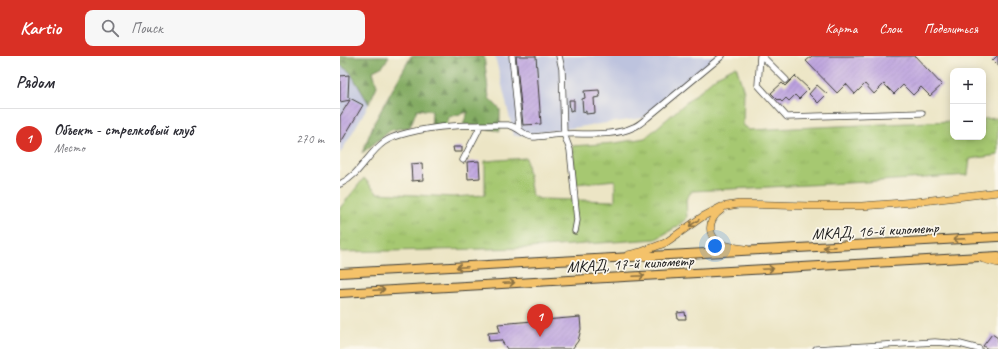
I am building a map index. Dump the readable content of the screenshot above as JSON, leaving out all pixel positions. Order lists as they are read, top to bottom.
{
  "streets": {
    "highway": ["МКАД, 16-й километр", "МКАД, 17-й километр"]
  },
  "crossings": [
    ["МКАД, 16-й километр", "МКАД, 17-й километр"]
  ],
  "one_way": ["МКАД, 16-й километр"],
  "page": {
    "header": "Kartio",
    "search": "Поиск",
    "nav": ["Карта", "Слои", "Поделиться"],
    "heading": "Рядом",
    "map_buttons": ["+", "−"],
    "list": [
      {
        "mark": "1",
        "name": "Объект - стрелковый клуб",
        "note": "Место",
        "value": "270 m"
      }
    ],
    "pins": "1"
  }
}
